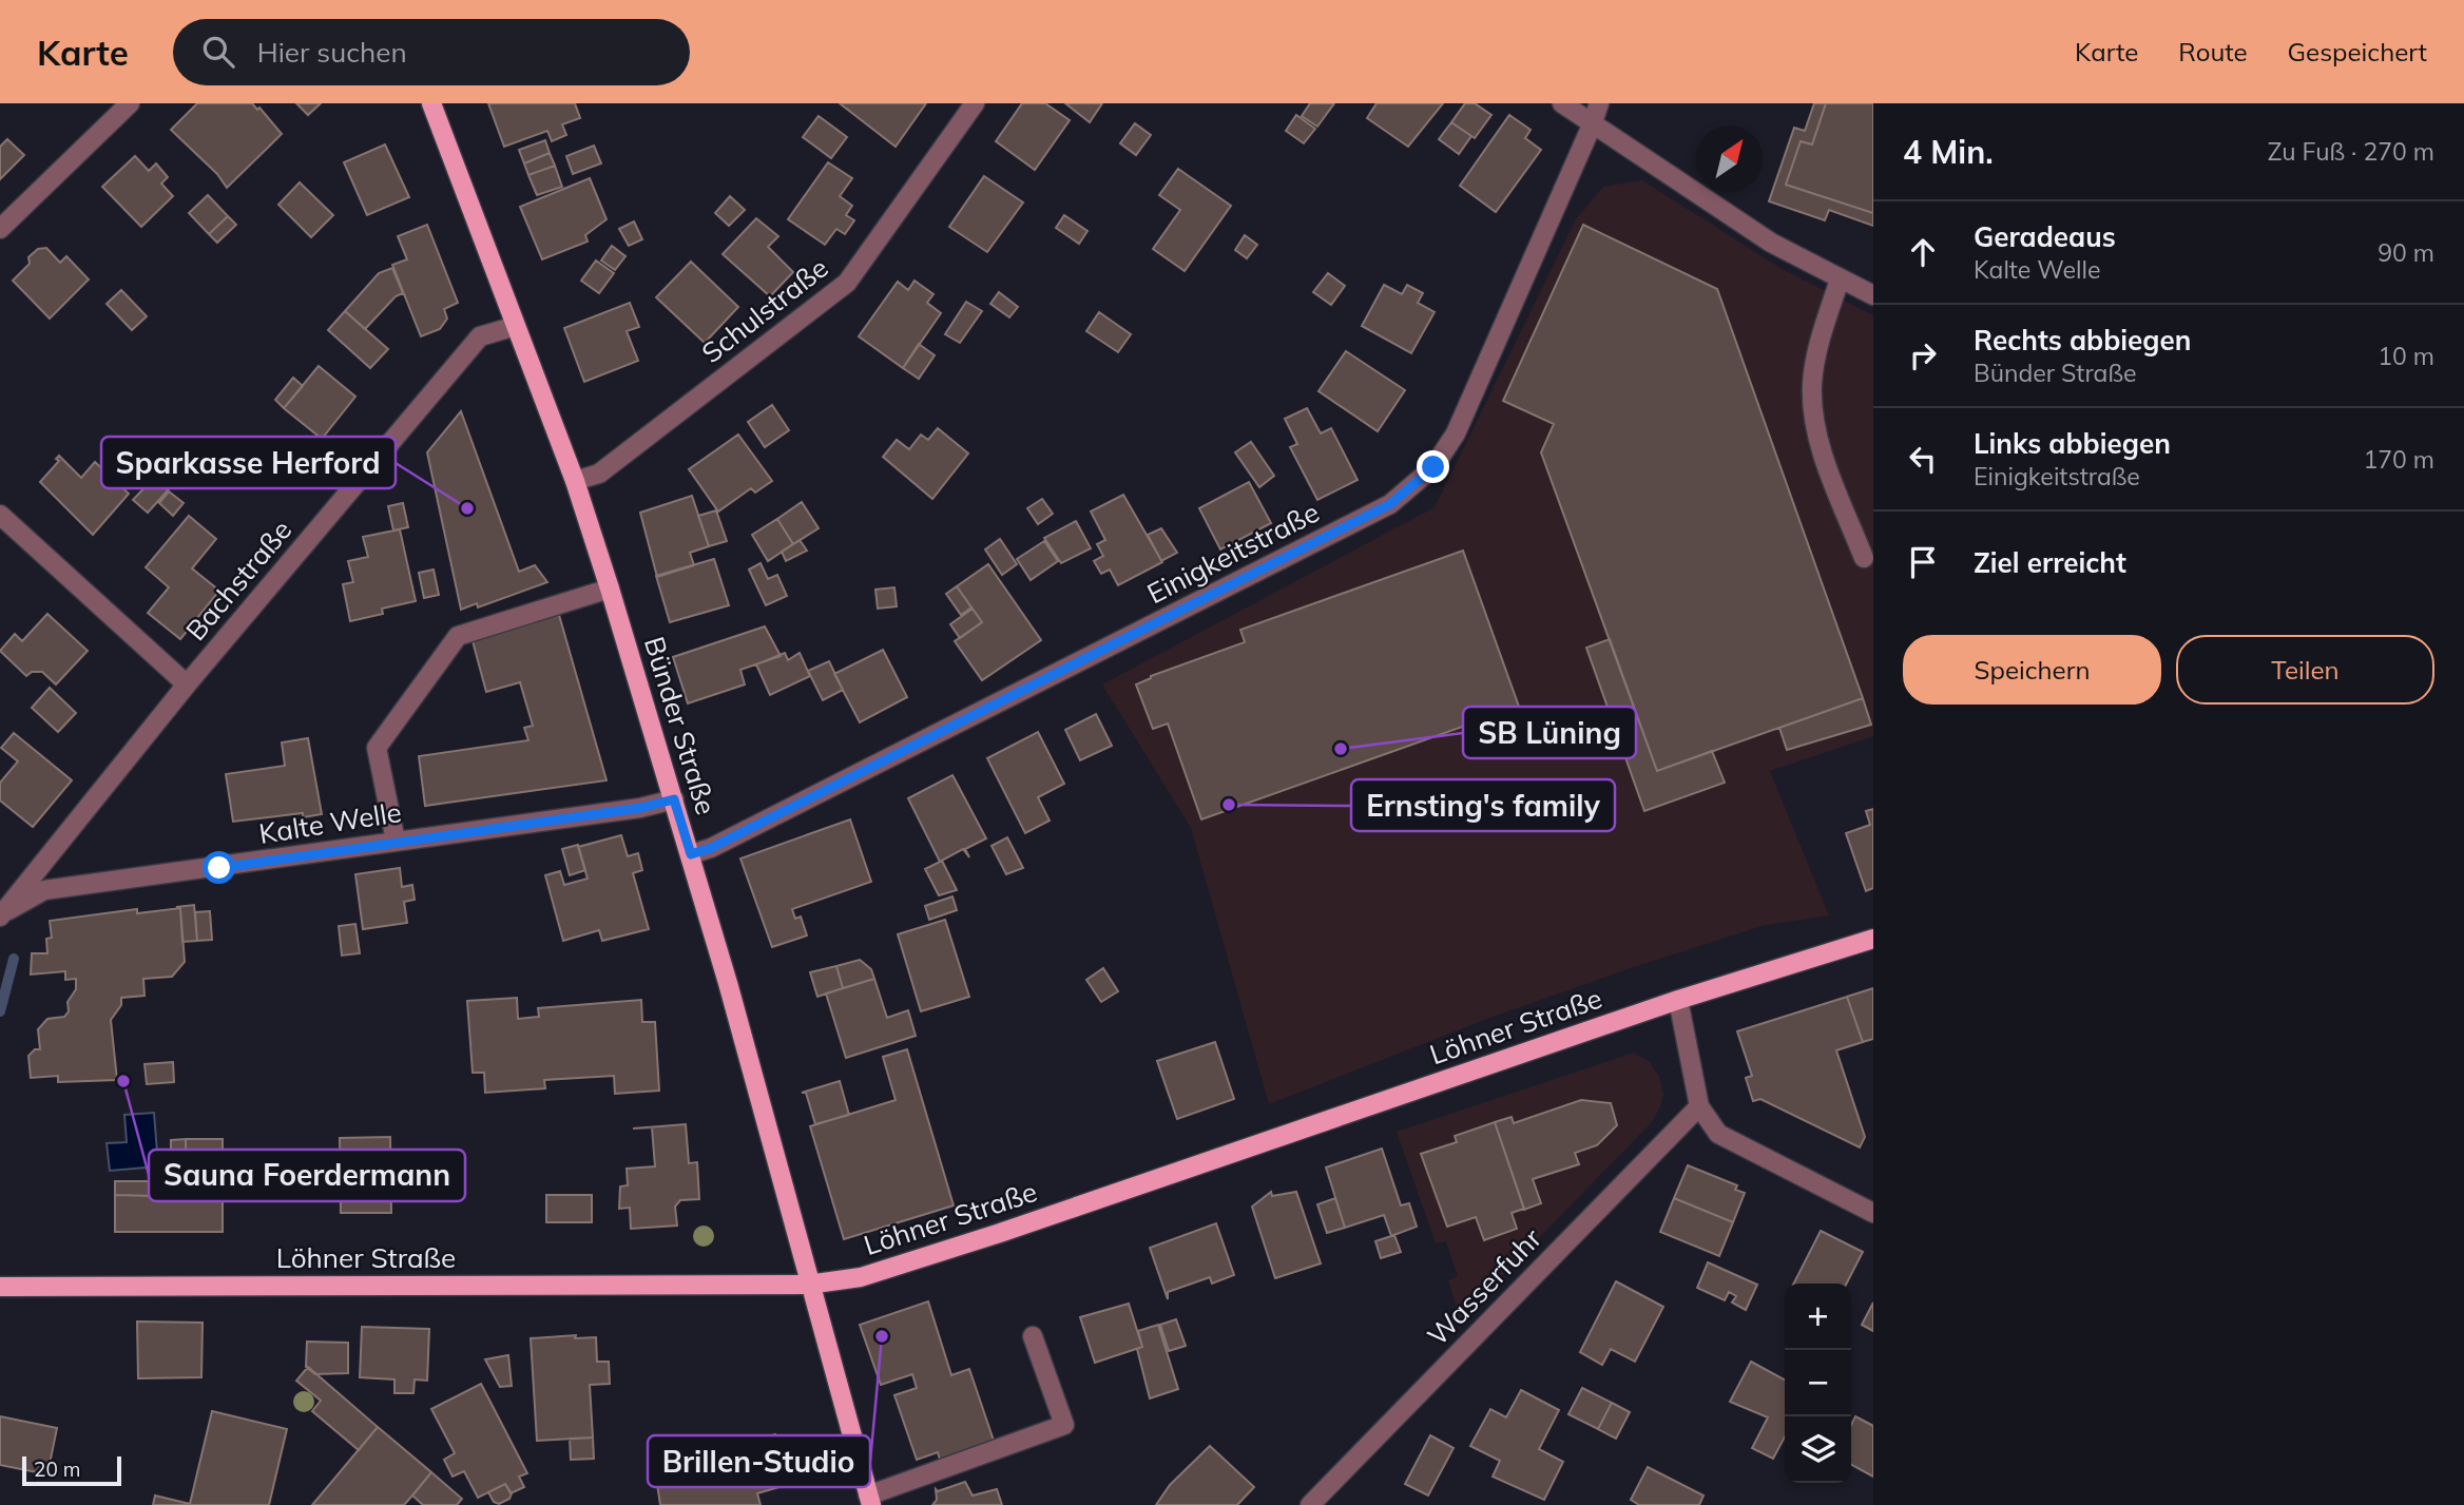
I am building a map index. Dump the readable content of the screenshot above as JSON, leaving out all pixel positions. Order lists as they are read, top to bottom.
{
  "streets": {
    "main road": ["Bünder Straße", "Löhner Straße"],
    "street": [
      "Schulstraße",
      "Einigkeitstraße",
      "Bachstraße",
      "Kalte Welle",
      "Wasserfuhr"
    ]
  },
  "crossings": [
    ["Schulstraße", "Bünder Straße"],
    ["Einigkeitstraße", "Bünder Straße"],
    ["Bachstraße", "Bünder Straße"],
    ["Bachstraße", "Kalte Welle"],
    ["Bünder Straße", "Kalte Welle"],
    ["Bünder Straße", "Löhner Straße"]
  ],
  "places": [
    "Sparkasse Herford",
    "SB Lüning",
    "Ernsting's family",
    "Sauna Foerdermann",
    "Brillen-Studio"
  ],
  "scale_bar": "20 m",
  "north": "top right",
  "page": {
    "header": "Karte",
    "search": "Hier suchen",
    "nav": ["Karte", "Route", "Gespeichert"],
    "heading": ["4 Min.", "Zu Fuß · 270 m"],
    "list": [
      ["Geradeaus", "Kalte Welle", "90 m"],
      ["Rechts abbiegen", "Bünder Straße", "10 m"],
      ["Links abbiegen", "Einigkeitstraße", "170 m"],
      "Ziel erreicht"
    ],
    "buttons": ["Speichern", "Teilen"],
    "map_buttons": ["+", "−"],
    "scale": "20 m"
  }
}
